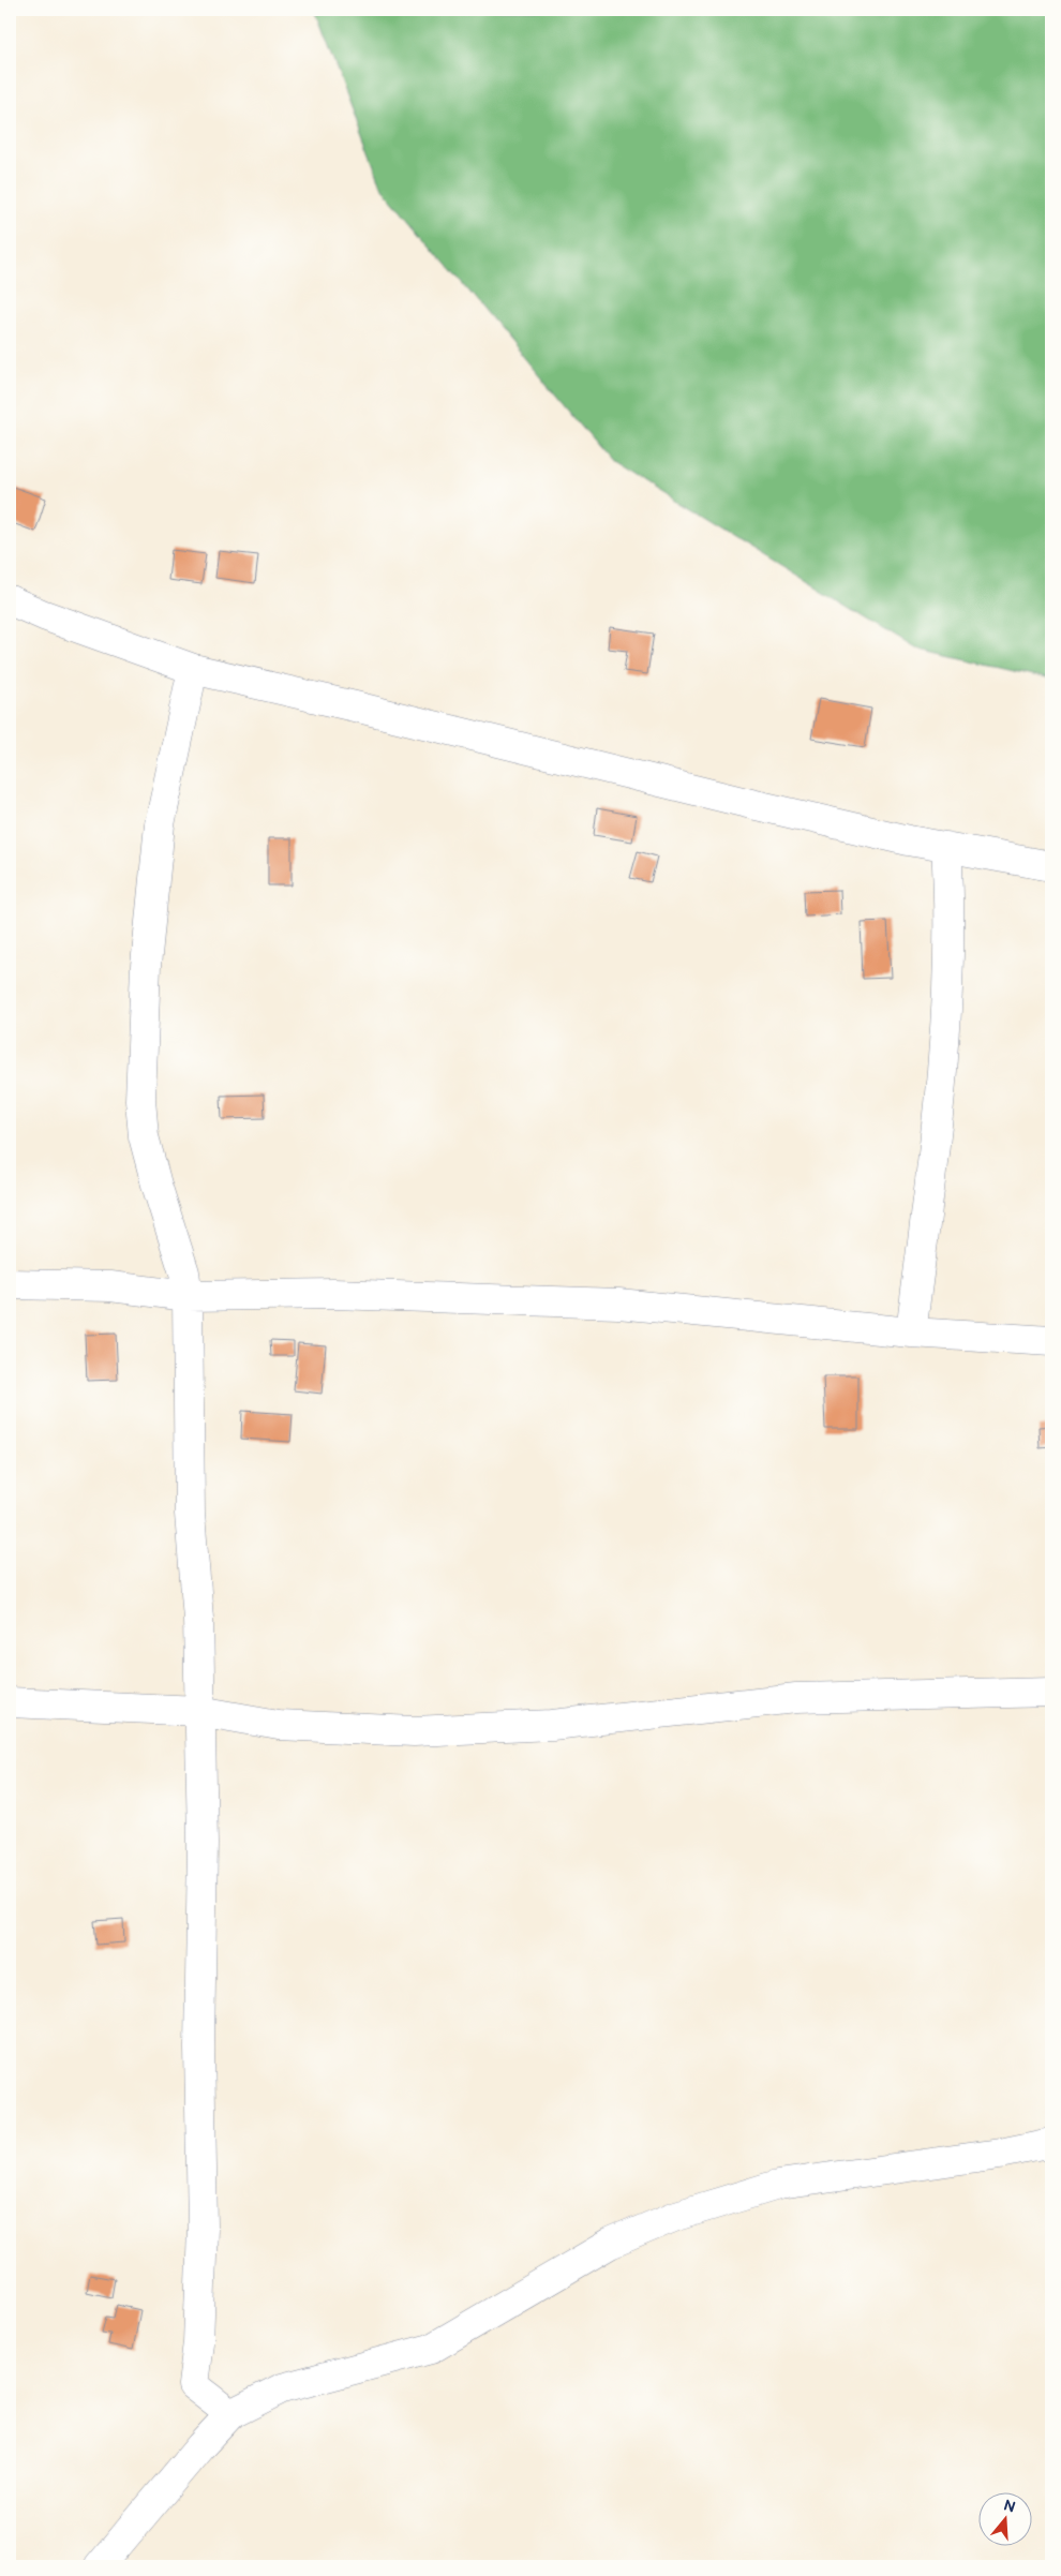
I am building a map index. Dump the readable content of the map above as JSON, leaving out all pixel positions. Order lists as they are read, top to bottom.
{
  "north": "top"
}
